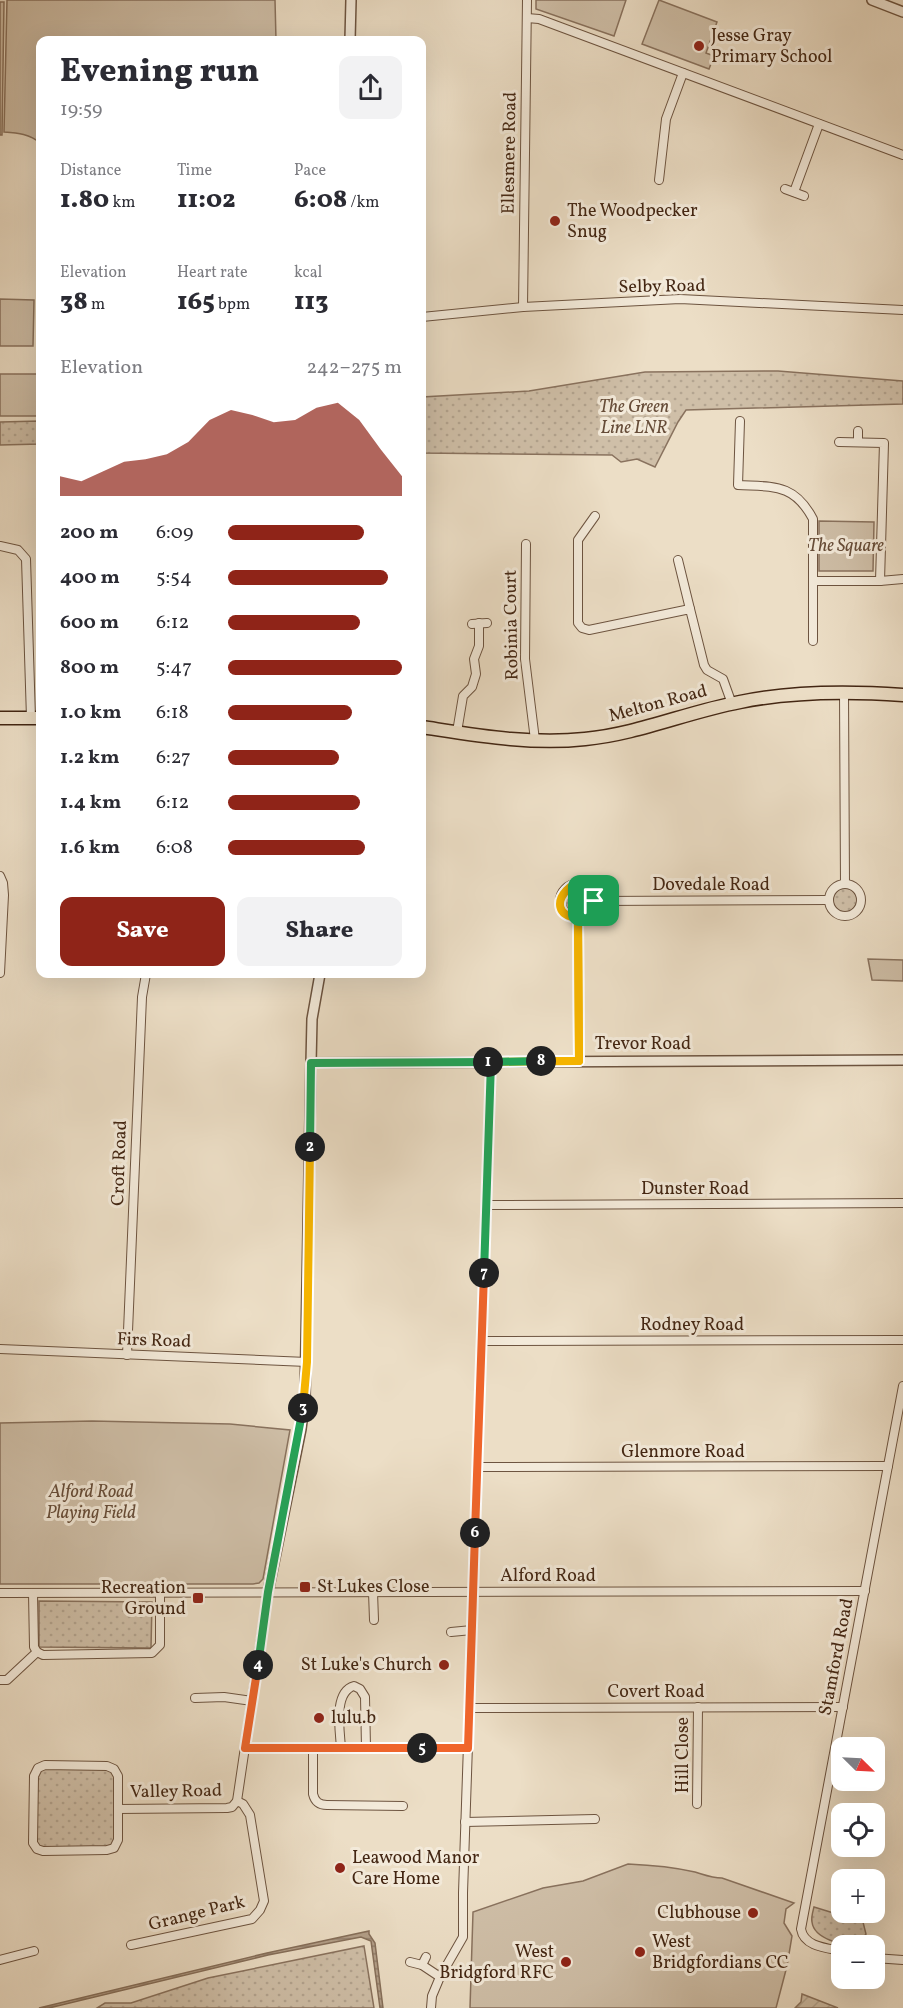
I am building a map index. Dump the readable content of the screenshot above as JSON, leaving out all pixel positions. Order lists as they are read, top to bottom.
{
  "streets": {
    "main road": ["Melton Road"],
    "street": [
      "Ellesmere Road",
      "Selby Road",
      "Robinia Court",
      "Dovedale Road",
      "Trevor Road",
      "Croft Road",
      "Dunster Road",
      "Rodney Road",
      "Firs Road",
      "Glenmore Road",
      "Alford Road",
      "Stamford Road",
      "Covert Road",
      "Hill Close",
      "Valley Road",
      "Grange Park"
    ]
  },
  "crossings": [
    ["Ellesmere Road", "Selby Road"],
    ["Robinia Court", "Melton Road"],
    ["Trevor Road", "Valley Road"],
    ["Croft Road", "Firs Road"],
    ["Firs Road", "Valley Road"],
    ["Glenmore Road", "Stamford Road"],
    ["Alford Road", "Stamford Road"],
    ["Alford Road", "Valley Road"],
    ["Stamford Road", "Covert Road"],
    ["Covert Road", "Hill Close"],
    ["Valley Road", "Grange Park"]
  ],
  "parks": ["The Green Line LNR", "The Square", "Alford Road Playing Field"],
  "places": {
    "other": [
      "Jesse Gray Primary School",
      "The Woodpecker Snug",
      "St Luke's Church",
      "lulu.b",
      "Leawood Manor Care Home",
      "Clubhouse",
      "West Bridgfordians CC",
      "West Bridgford RFC"
    ],
    "transit": ["St Lukes Close", "Recreation Ground"]
  },
  "north": "bottom right",
  "page": {
    "heading": ["Evening run", "19:59"],
    "stats": [
      ["Distance", "1.80 km"],
      ["Time", "11:02"],
      ["Pace", "6:08 /km"],
      ["Elevation", "38 m"],
      ["Heart rate", "165 bpm"],
      ["kcal", "113"]
    ],
    "chart": ["Elevation", "242–275 m"],
    "list": [
      {
        "name": "200 m",
        "note": "6:09"
      },
      {
        "name": "400 m",
        "note": "5:54"
      },
      {
        "name": "600 m",
        "note": "6:12"
      },
      {
        "name": "800 m",
        "note": "5:47"
      },
      {
        "name": "1.0 km",
        "note": "6:18"
      },
      {
        "name": "1.2 km",
        "note": "6:27"
      },
      {
        "name": "1.4 km",
        "note": "6:12"
      },
      {
        "name": "1.6 km",
        "note": "6:08"
      }
    ],
    "buttons": ["Save", "Share"],
    "pins": [
      "8",
      "1",
      "2",
      "7",
      "3",
      "6",
      "4",
      "5"
    ],
    "map_buttons": ["+", "−"]
  }
}
